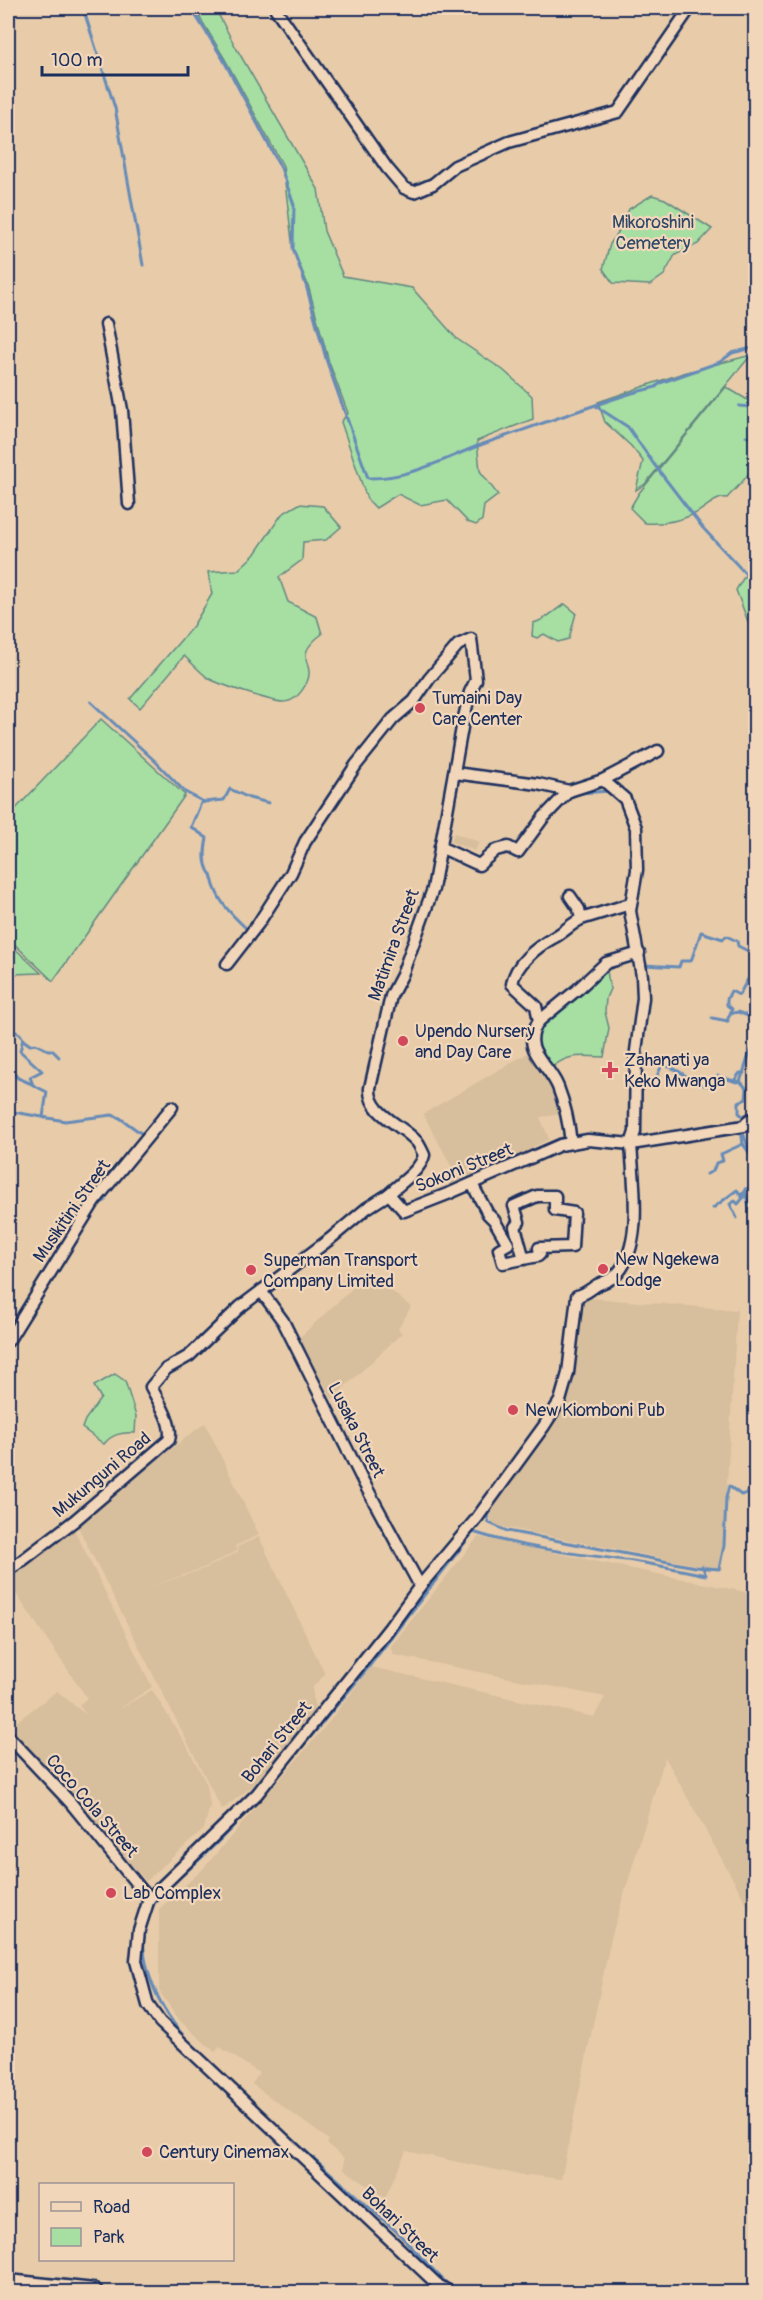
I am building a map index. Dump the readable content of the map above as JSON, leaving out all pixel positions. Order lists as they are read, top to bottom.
{
  "streets": {
    "street": [
      "Matimira Street",
      "Sokoni Street",
      "Musikitini Street",
      "Lusaka Street",
      "Mukunguni Road",
      "Bohari Street",
      "Coco Cola Street"
    ]
  },
  "crossings": [
    ["Matimira Street", "Sokoni Street"],
    ["Sokoni Street", "Bohari Street"],
    ["Lusaka Street", "Mukunguni Road"],
    ["Lusaka Street", "Bohari Street"],
    ["Bohari Street", "Coco Cola Street"]
  ],
  "parks": ["Mikoroshini Cemetery"],
  "places": {
    "other": [
      "Tumaini Day Care Center",
      "Upendo Nursery and Day Care",
      "New Ngekewa Lodge",
      "Superman Transport Company Limited",
      "New Kiomboni Pub",
      "Lab Complex",
      "Century Cinemax"
    ],
    "health": ["Zahanati ya Keko Mwanga"]
  },
  "legend": ["Road", "Park"],
  "scale_bar": "100 m"
}
